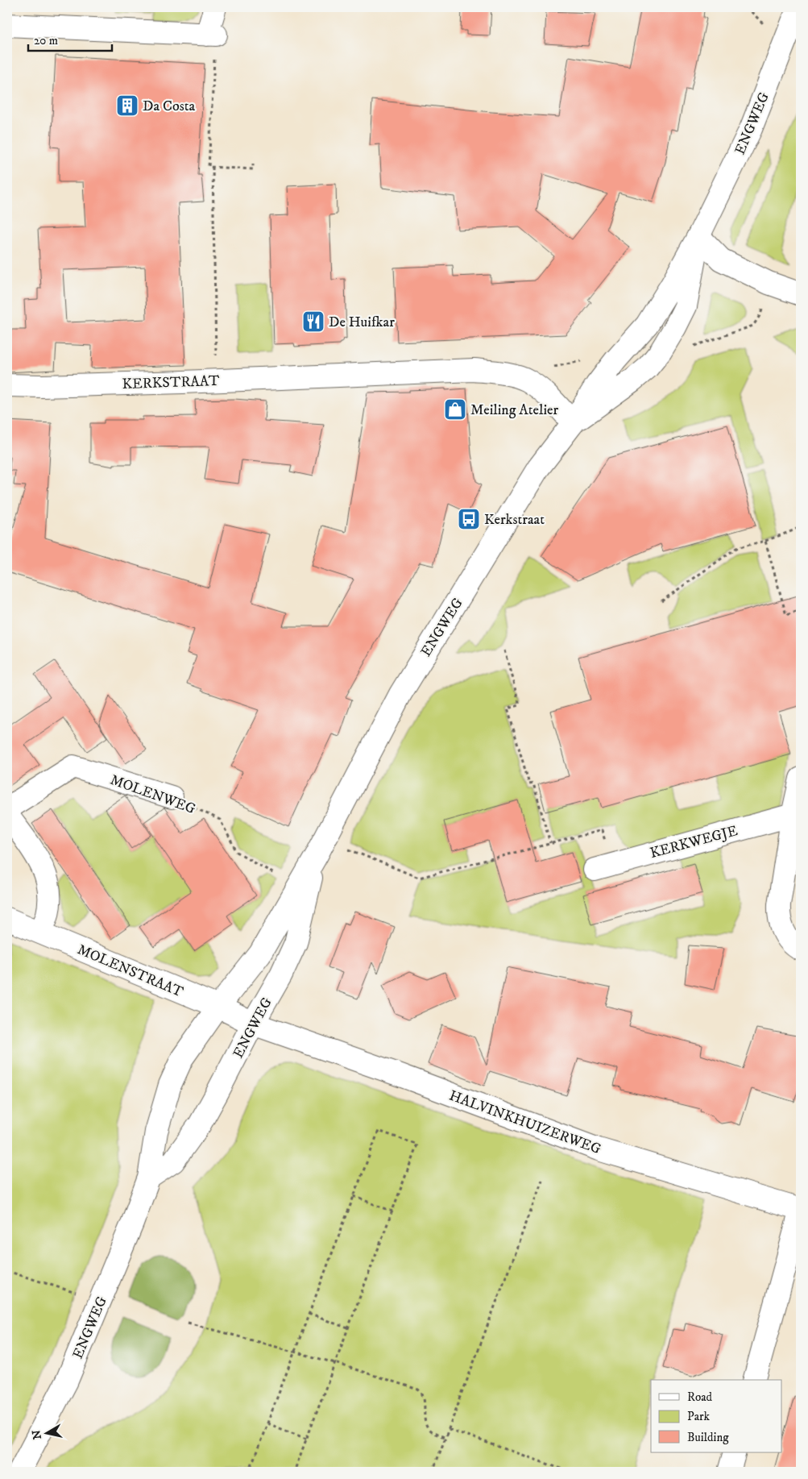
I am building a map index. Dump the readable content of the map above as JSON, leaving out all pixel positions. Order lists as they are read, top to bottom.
{
  "streets": {
    "street": [
      "ENGWEG",
      "KERKSTRAAT",
      "MOLENWEG",
      "KERKWEGJE",
      "MOLENSTRAAT",
      "HALVINKHUIZERWEG"
    ]
  },
  "crossings": [
    ["ENGWEG", "KERKSTRAAT"],
    ["ENGWEG", "MOLENSTRAAT"],
    ["ENGWEG", "HALVINKHUIZERWEG"],
    ["MOLENSTRAAT", "HALVINKHUIZERWEG"]
  ],
  "places": {
    "building": ["Da Costa"],
    "restaurant": ["De Huifkar"],
    "shop": ["Meiling Atelier"],
    "bus stop": ["Kerkstraat"]
  },
  "legend": ["Road", "Park", "Building"],
  "scale_bar": "20 m",
  "north": "left"
}
